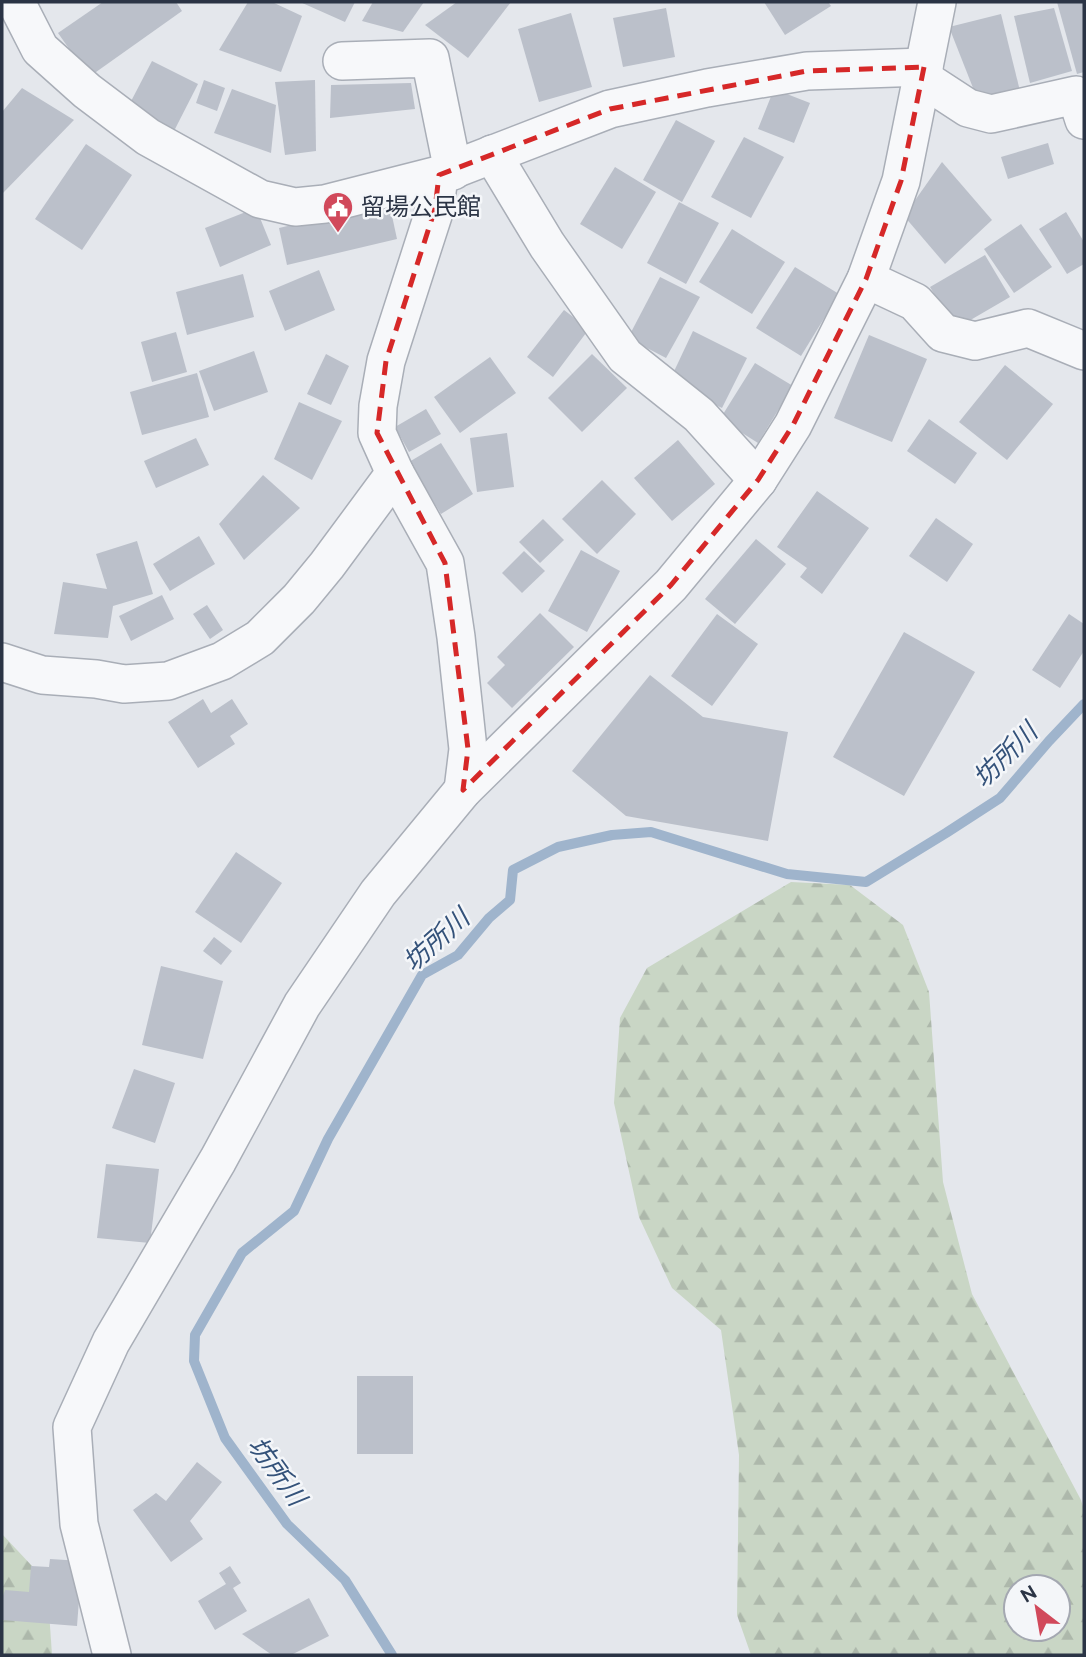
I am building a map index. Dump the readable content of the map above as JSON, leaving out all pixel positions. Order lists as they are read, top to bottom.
{
  "water": ["坊所川"],
  "places": {
    "public building": ["留場公民館"]
  },
  "north": "top left"
}
